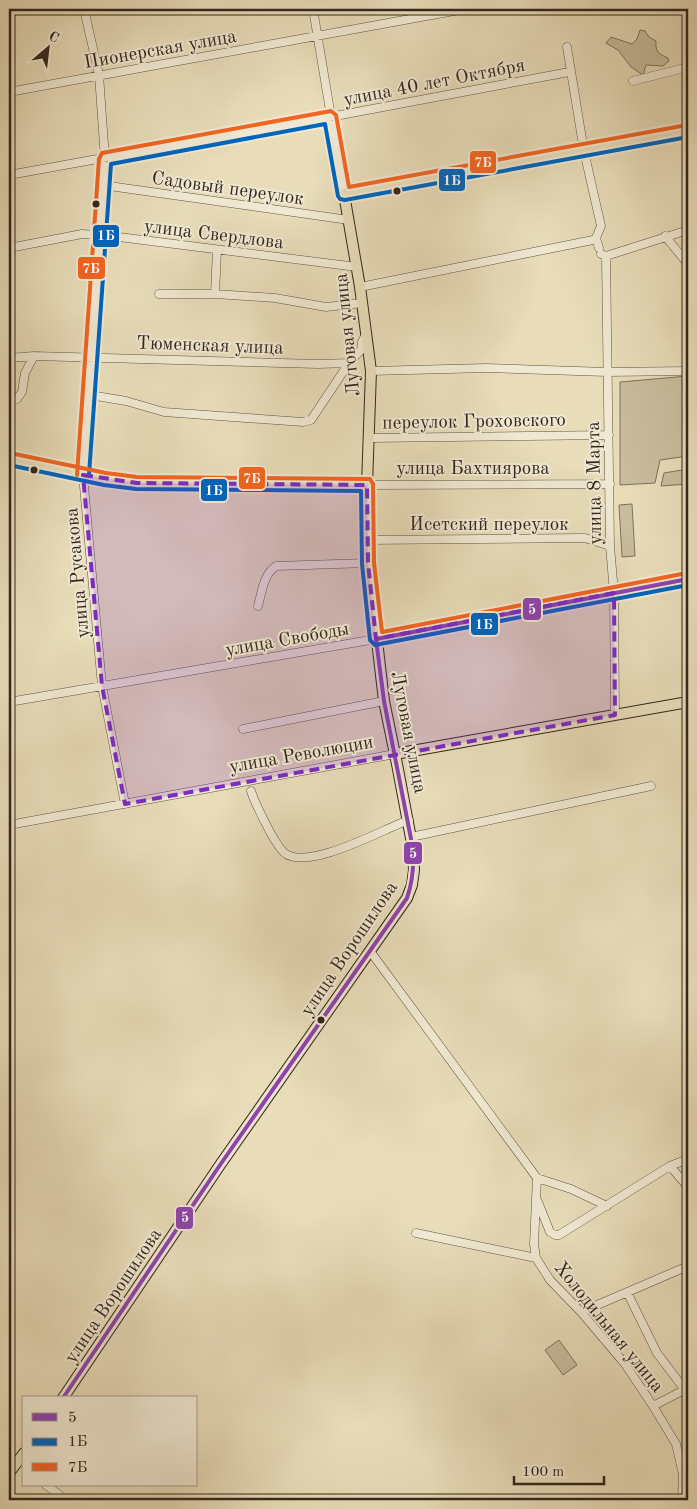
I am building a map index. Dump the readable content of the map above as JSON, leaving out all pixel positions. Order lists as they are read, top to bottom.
{
  "streets": {
    "main road": [
      "Луговая улица",
      "улица Бахтиярова",
      "улица Революции",
      "улица Ворошилова"
    ],
    "street": [
      "Пионерская улица",
      "улица 40 лет Октября",
      "Садовый переулок",
      "улица Свердлова",
      "Тюменская улица",
      "переулок Гроховского",
      "улица 8 Марта",
      "Исетский переулок",
      "улица Русакова",
      "улица Свободы",
      "Холодильная улица"
    ]
  },
  "crossings": [
    ["Пионерская улица", "Луговая улица"],
    ["Пионерская улица", "улица Русакова"],
    ["улица 40 лет Октября", "Луговая улица"],
    ["улица 40 лет Октября", "улица 8 Марта"],
    ["улица 40 лет Октября", "улица Русакова"],
    ["Садовый переулок", "Луговая улица"],
    ["Садовый переулок", "улица Русакова"],
    ["улица Свердлова", "Луговая улица"],
    ["улица Свердлова", "улица Русакова"],
    ["Луговая улица", "переулок Гроховского"],
    ["Луговая улица", "улица Бахтиярова"],
    ["Луговая улица", "Исетский переулок"],
    ["Луговая улица", "улица Свободы"],
    ["Луговая улица", "улица Революции"],
    ["Луговая улица", "улица Ворошилова"],
    ["Тюменская улица", "улица Русакова"],
    ["переулок Гроховского", "улица 8 Марта"],
    ["улица Бахтиярова", "улица 8 Марта"],
    ["улица Бахтиярова", "улица Русакова"],
    ["улица 8 Марта", "Исетский переулок"],
    ["улица 8 Марта", "улица Свободы"],
    ["улица 8 Марта", "улица Революции"],
    ["улица Русакова", "улица Свободы"],
    ["улица Русакова", "улица Революции"]
  ],
  "lines": ["transit line 7Б", "transit line 1Б", "transit line 5"],
  "legend": ["5", "1Б", "7Б"],
  "scale_bar": "100 m",
  "north": "top right"
}
